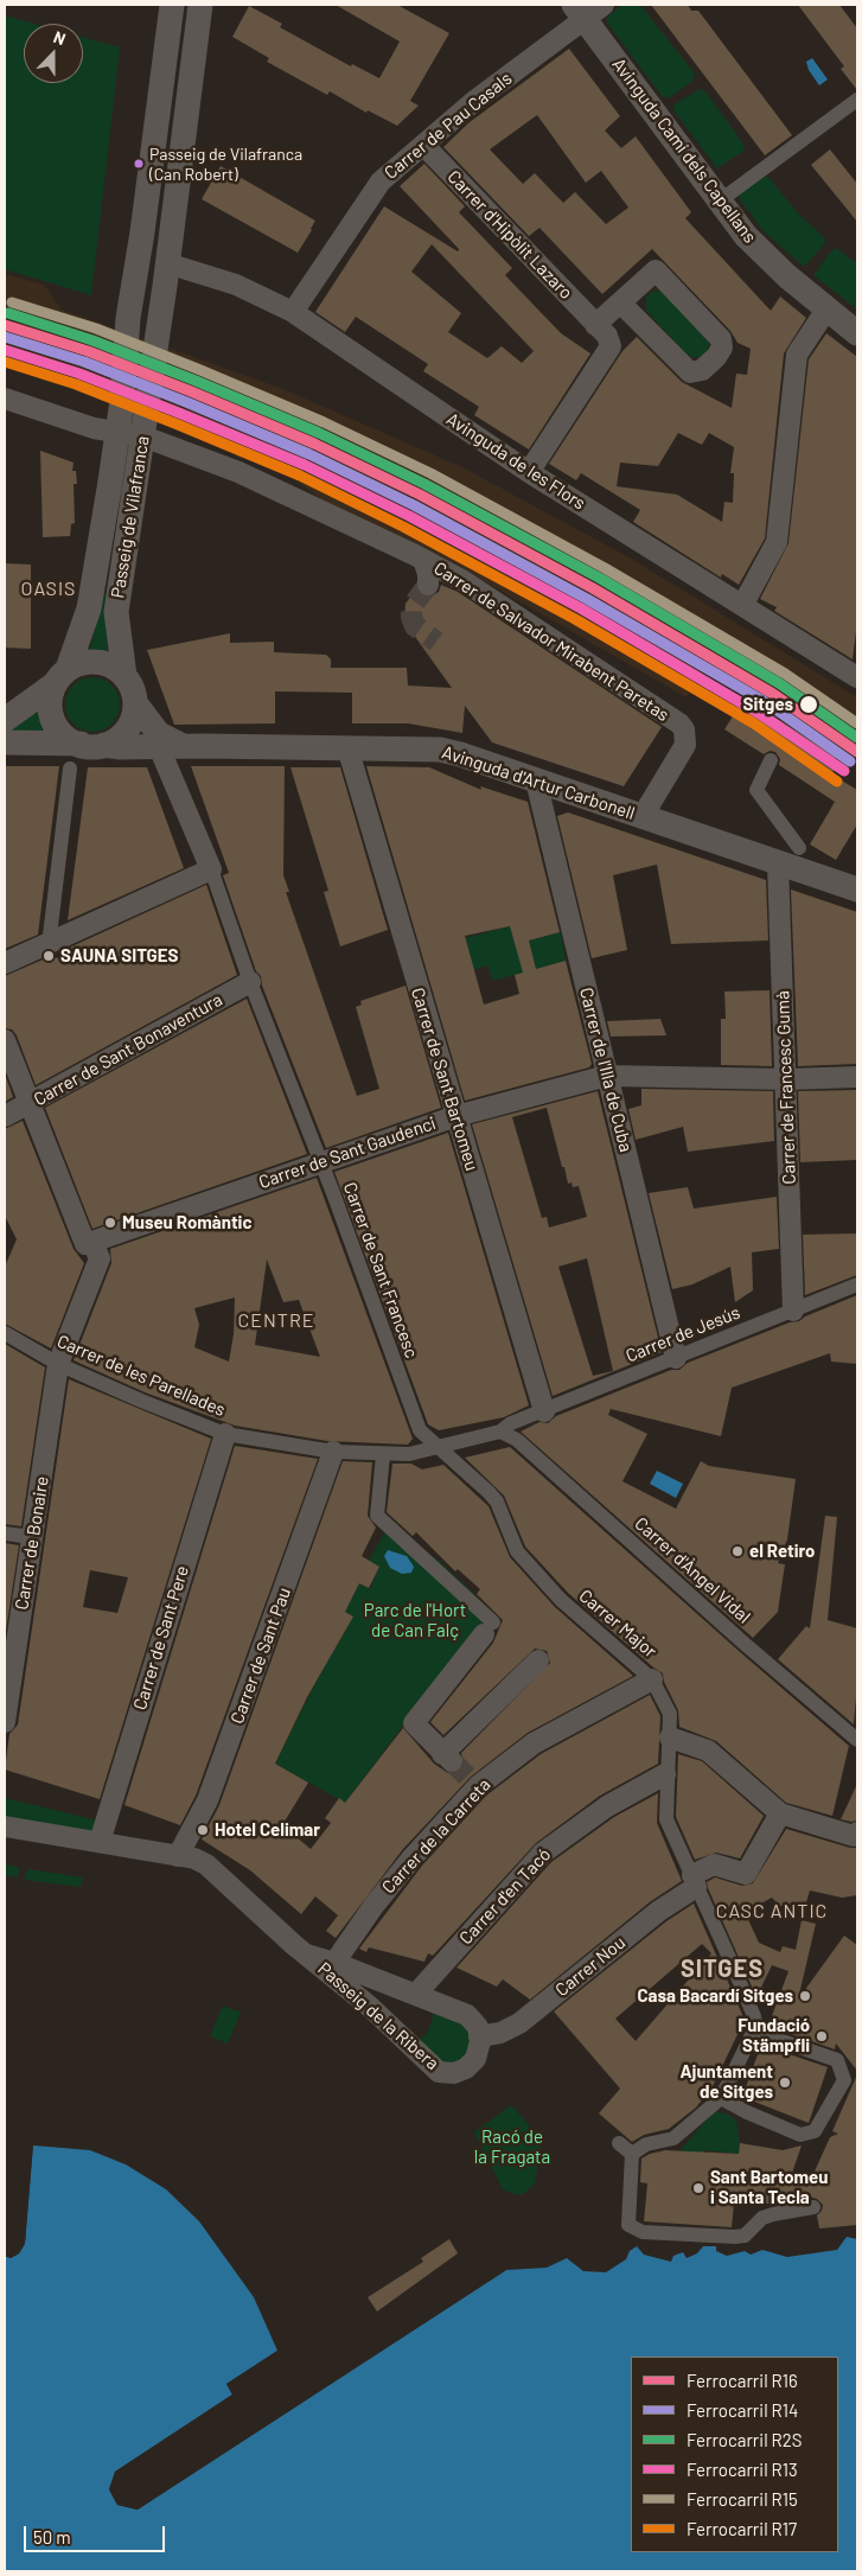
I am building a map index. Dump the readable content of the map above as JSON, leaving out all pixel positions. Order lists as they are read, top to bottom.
{
  "streets": {
    "street": [
      "Carrer de Pau Casals",
      "Avinguda Camí dels Capellans",
      "Carrer d'Hipòlit Lazaro",
      "Avinguda de les Flors",
      "Passeig de Vilafranca",
      "Carrer de Salvador Mirabent Paretas",
      "Avinguda d'Artur Carbonell",
      "Carrer de Sant Bonaventura",
      "Carrer de l'Illa de Cuba",
      "Carrer de Sant Bartomeu",
      "Carrer de Francesc Gumà",
      "Carrer de Sant Gaudenci",
      "Carrer de Sant Francesc",
      "Carrer de Jesús",
      "Carrer de les Parellades",
      "Carrer de Bonaire",
      "Carrer d'Àngel Vidal",
      "Carrer Major",
      "Carrer de Sant Pere",
      "Carrer de Sant Pau",
      "Carrer de la Carreta",
      "Carrer d'en Tacó",
      "Carrer Nou",
      "Passeig de la Ribera"
    ]
  },
  "crossings": [
    ["Carrer de Pau Casals", "Avinguda Camí dels Capellans"],
    ["Carrer de Pau Casals", "Carrer d'Hipòlit Lazaro"],
    ["Carrer de Pau Casals", "Avinguda de les Flors"],
    ["Carrer d'Hipòlit Lazaro", "Avinguda de les Flors"],
    ["Avinguda de les Flors", "Passeig de Vilafranca"],
    ["Passeig de Vilafranca", "Carrer de Salvador Mirabent Paretas"],
    ["Passeig de Vilafranca", "Avinguda d'Artur Carbonell"],
    ["Carrer de Salvador Mirabent Paretas", "Avinguda d'Artur Carbonell"],
    ["Avinguda d'Artur Carbonell", "Carrer de l'Illa de Cuba"],
    ["Avinguda d'Artur Carbonell", "Carrer de Sant Bartomeu"],
    ["Avinguda d'Artur Carbonell", "Carrer de Francesc Gumà"],
    ["Carrer de Sant Bonaventura", "Carrer de Sant Francesc"],
    ["Carrer de l'Illa de Cuba", "Carrer de Sant Gaudenci"],
    ["Carrer de l'Illa de Cuba", "Carrer de Jesús"],
    ["Carrer de Sant Bartomeu", "Carrer de Sant Gaudenci"],
    ["Carrer de Sant Bartomeu", "Carrer de Jesús"],
    ["Carrer de Francesc Gumà", "Carrer de Sant Gaudenci"],
    ["Carrer de Francesc Gumà", "Carrer de Jesús"],
    ["Carrer de Sant Gaudenci", "Carrer de Sant Francesc"],
    ["Carrer de Sant Gaudenci", "Carrer de Bonaire"],
    ["Carrer de Sant Francesc", "Carrer de Jesús"],
    ["Carrer de Sant Francesc", "Carrer de les Parellades"],
    ["Carrer de Sant Francesc", "Carrer Major"],
    ["Carrer de Jesús", "Carrer de les Parellades"],
    ["Carrer de Jesús", "Carrer d'Àngel Vidal"],
    ["Carrer de Jesús", "Carrer Major"],
    ["Carrer de les Parellades", "Carrer de Bonaire"],
    ["Carrer de les Parellades", "Carrer Major"],
    ["Carrer de les Parellades", "Carrer de Sant Pere"],
    ["Carrer de les Parellades", "Carrer de Sant Pau"],
    ["Carrer Major", "Carrer de la Carreta"],
    ["Carrer Major", "Carrer d'en Tacó"],
    ["Carrer Major", "Carrer Nou"],
    ["Carrer de Sant Pere", "Passeig de la Ribera"],
    ["Carrer de Sant Pau", "Passeig de la Ribera"],
    ["Carrer de la Carreta", "Passeig de la Ribera"],
    ["Carrer d'en Tacó", "Passeig de la Ribera"],
    ["Carrer Nou", "Passeig de la Ribera"]
  ],
  "districts": [
    "OASIS",
    "CENTRE",
    "CASC ANTIC",
    "SITGES"
  ],
  "parks": ["Parc de l'Hort de Can Falç", "Racó de la Fragata"],
  "places": [
    "Passeig de Vilafranca (Can Robert)",
    "Sitges",
    "SAUNA SITGES",
    "Museu Romàntic",
    "el Retiro",
    "Hotel Celimar",
    "Casa Bacardí Sitges",
    "Fundació Stämpfli",
    "Ajuntament de Sitges",
    "Sant Bartomeu i Santa Tecla"
  ],
  "lines": [
    "rail line R15",
    "rail line R2S",
    "rail line R16",
    "rail line R14",
    "rail line R13",
    "rail line R17"
  ],
  "legend": [
    "Ferrocarril R16",
    "Ferrocarril R14",
    "Ferrocarril R2S",
    "Ferrocarril R13",
    "Ferrocarril R15",
    "Ferrocarril R17"
  ],
  "scale_bar": "50 m",
  "north": "top"
}
